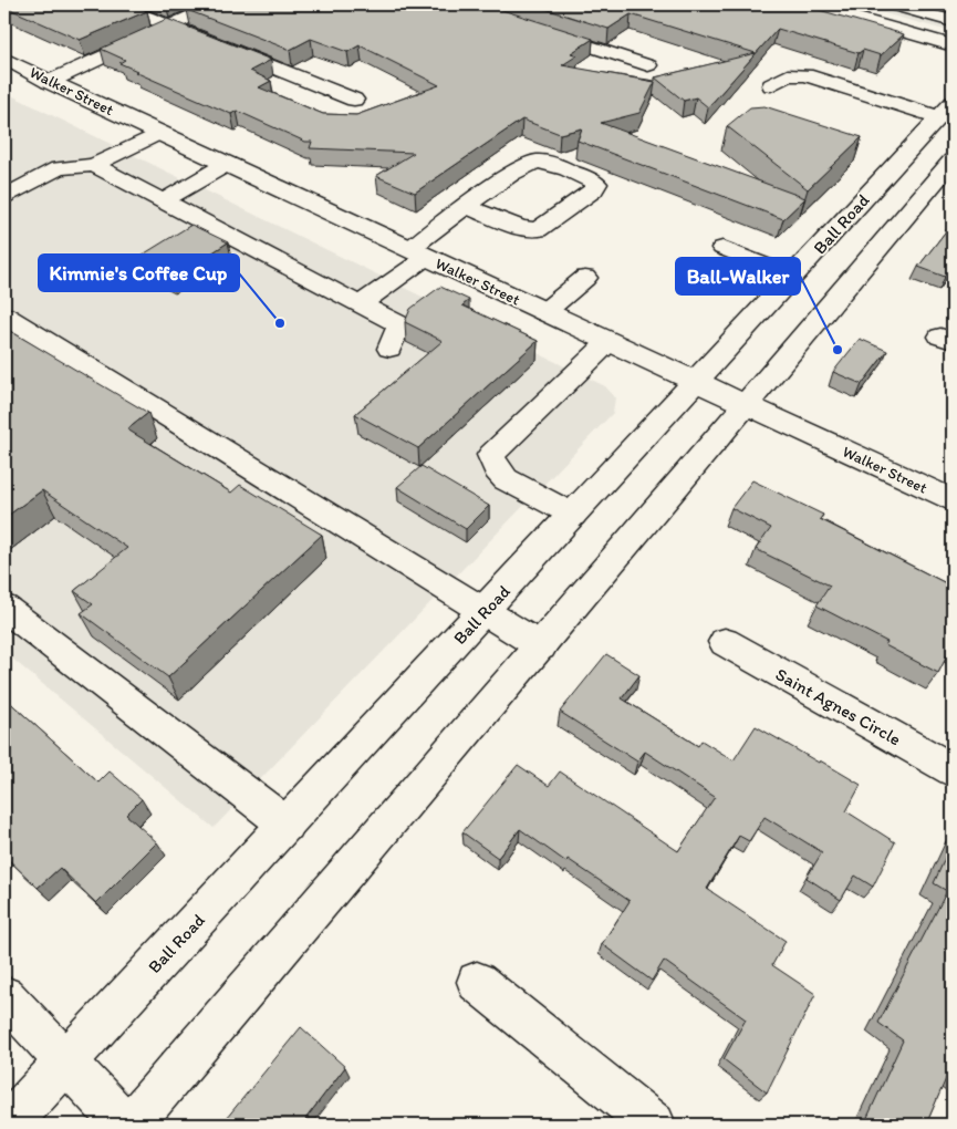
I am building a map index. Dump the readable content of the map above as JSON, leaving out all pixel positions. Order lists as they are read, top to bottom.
{
  "streets": {
    "main road": ["Walker Street", "Ball Road", "Saint Agnes Circle"]
  },
  "crossings": [
    ["Walker Street", "Ball Road"]
  ],
  "places": ["Kimmie's Coffee Cup", "Ball-Walker"]
}
